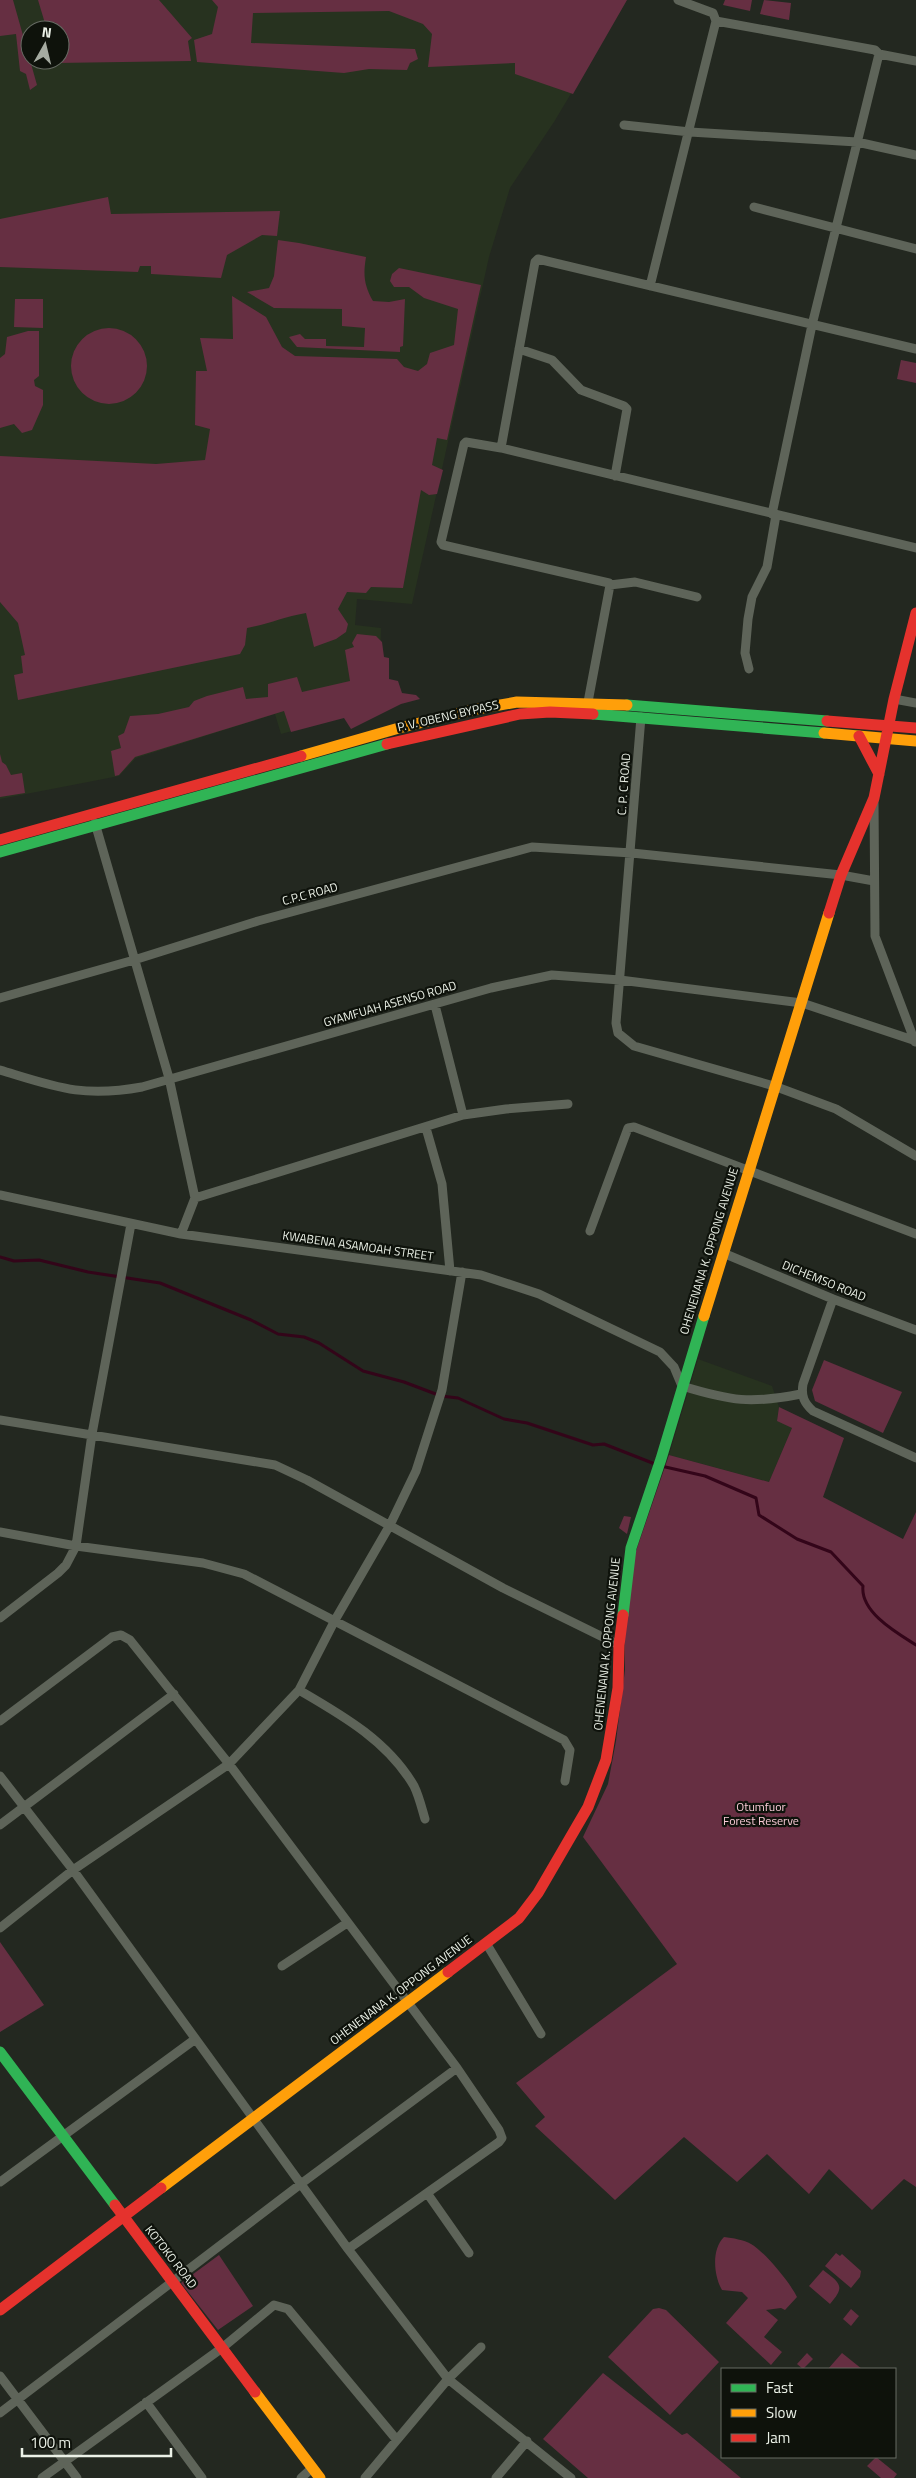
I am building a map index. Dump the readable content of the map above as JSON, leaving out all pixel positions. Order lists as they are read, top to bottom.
{
  "streets": {
    "main road": ["P. V. OBENG BYPASS", "OHENENANA K. OPPONG AVENUE", "KOTOKO ROAD"],
    "street": [
      "C. P. C ROAD",
      "C.P.C ROAD",
      "GYAMFUAH ASENSO ROAD",
      "KWABENA ASAMOAH STREET",
      "DICHEMSO ROAD"
    ]
  },
  "crossings": [
    ["P. V. OBENG BYPASS", "C. P. C ROAD"],
    ["P. V. OBENG BYPASS", "OHENENANA K. OPPONG AVENUE"],
    ["C. P. C ROAD", "C.P.C ROAD"],
    ["C. P. C ROAD", "GYAMFUAH ASENSO ROAD"],
    ["C. P. C ROAD", "OHENENANA K. OPPONG AVENUE"],
    ["C.P.C ROAD", "OHENENANA K. OPPONG AVENUE"],
    ["GYAMFUAH ASENSO ROAD", "OHENENANA K. OPPONG AVENUE"],
    ["KWABENA ASAMOAH STREET", "OHENENANA K. OPPONG AVENUE"],
    ["OHENENANA K. OPPONG AVENUE", "DICHEMSO ROAD"],
    ["OHENENANA K. OPPONG AVENUE", "KOTOKO ROAD"]
  ],
  "parks": ["Otumfuor Forest Reserve"],
  "legend": ["Fast", "Slow", "Jam"],
  "scale_bar": "100 m",
  "north": "top"
}
